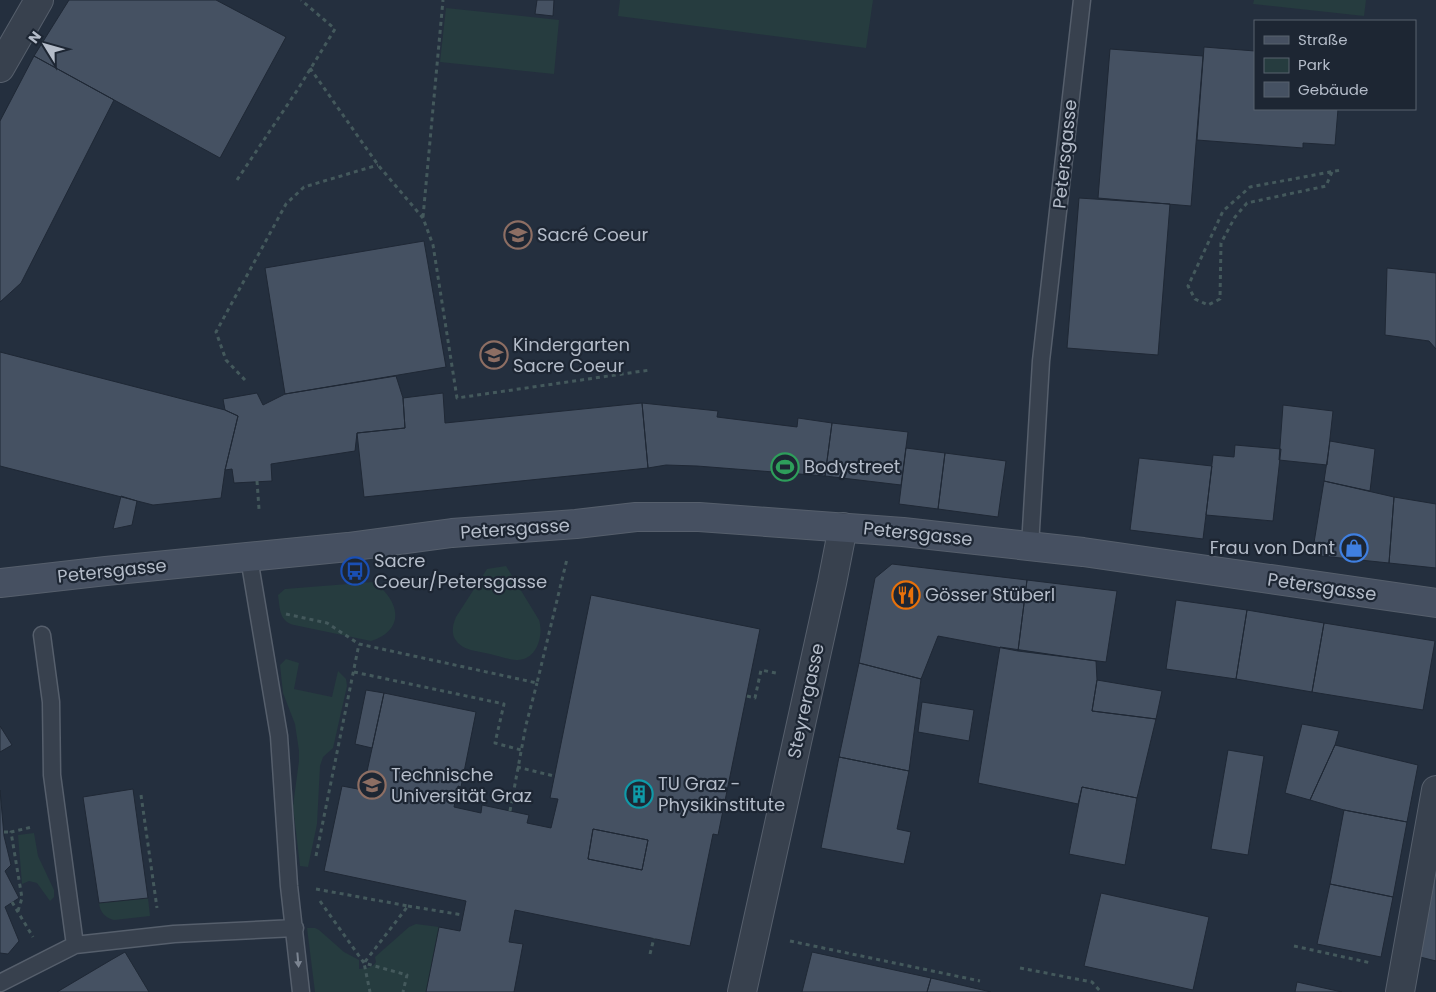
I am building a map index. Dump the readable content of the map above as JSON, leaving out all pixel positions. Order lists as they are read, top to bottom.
{
  "streets": {
    "main road": ["Petersgasse"],
    "street": ["Steyrergasse"]
  },
  "crossings": [
    ["Petersgasse", "Steyrergasse"]
  ],
  "places": {
    "school or university": ["Sacré Coeur", "Kindergarten Sacre Coeur", "Technische Universität Graz"],
    "sports": ["Bodystreet"],
    "shop": ["Frau von Dant"],
    "bus stop": ["Sacre Coeur/Petersgasse"],
    "restaurant": ["Gösser Stüberl"],
    "building": ["TU Graz - Physikinstitute"]
  },
  "legend": ["Straße", "Park", "Gebäude"],
  "north": "top left"
}
